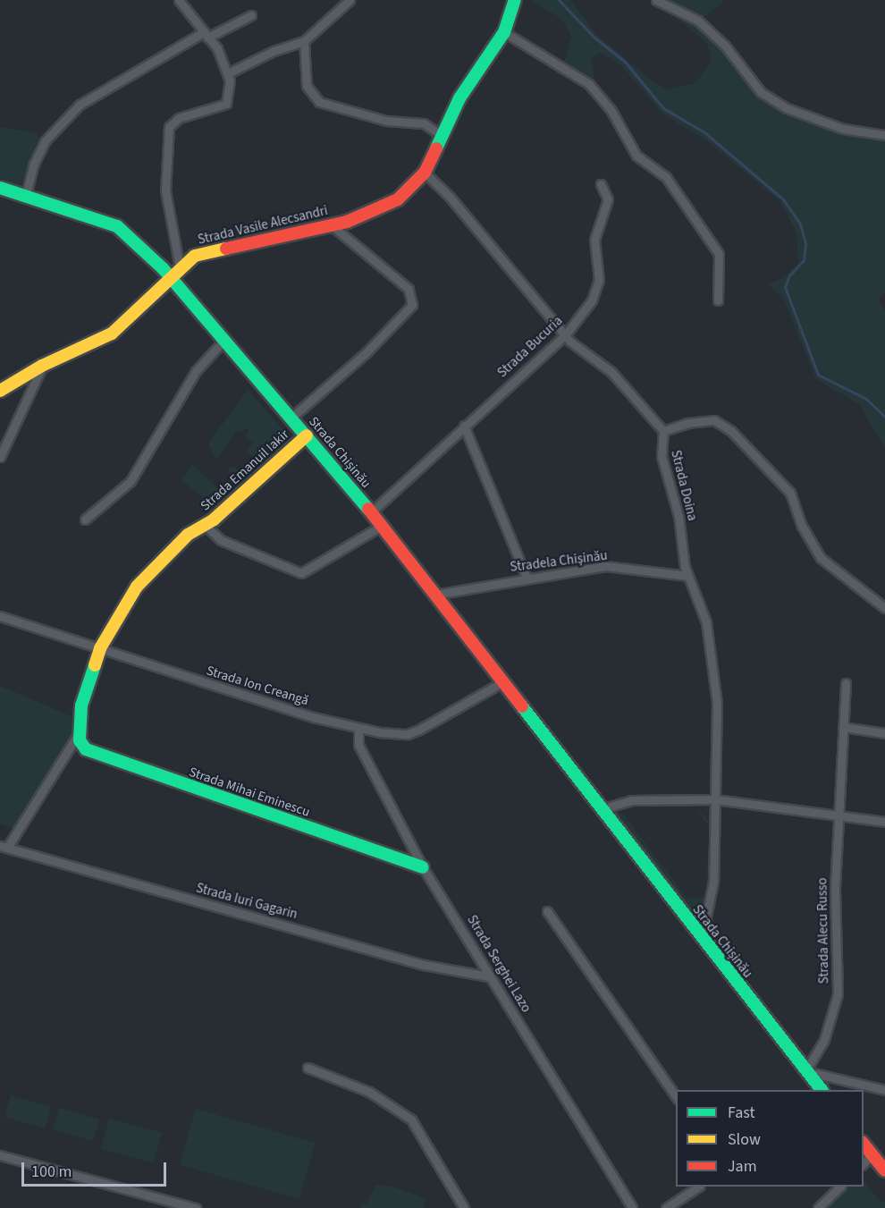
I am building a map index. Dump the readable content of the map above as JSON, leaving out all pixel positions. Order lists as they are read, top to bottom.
{
  "streets": {
    "street": [
      "Strada Vasile Alecsandri",
      "Strada Bucuria",
      "Strada Chișinău",
      "Strada Emanuil Iakir",
      "Strada Doina",
      "Stradela Chişinău",
      "Strada Ion Creangă",
      "Strada Mihai Eminescu",
      "Strada Iuri Gagarin",
      "Strada Alecu Russo",
      "Strada Serghei Lazo"
    ]
  },
  "crossings": [
    ["Strada Vasile Alecsandri", "Strada Chișinău"],
    ["Strada Bucuria", "Strada Chișinău"],
    ["Strada Chișinău", "Strada Emanuil Iakir"],
    ["Strada Chișinău", "Strada Doina"],
    ["Strada Chișinău", "Stradela Chişinău"],
    ["Strada Chișinău", "Strada Ion Creangă"],
    ["Strada Chișinău", "Strada Alecu Russo"],
    ["Strada Emanuil Iakir", "Strada Ion Creangă"],
    ["Strada Emanuil Iakir", "Strada Mihai Eminescu"],
    ["Strada Doina", "Stradela Chişinău"],
    ["Strada Ion Creangă", "Strada Serghei Lazo"],
    ["Strada Mihai Eminescu", "Strada Serghei Lazo"],
    ["Strada Iuri Gagarin", "Strada Serghei Lazo"]
  ],
  "legend": ["Fast", "Slow", "Jam"],
  "scale_bar": "100 m"
}
